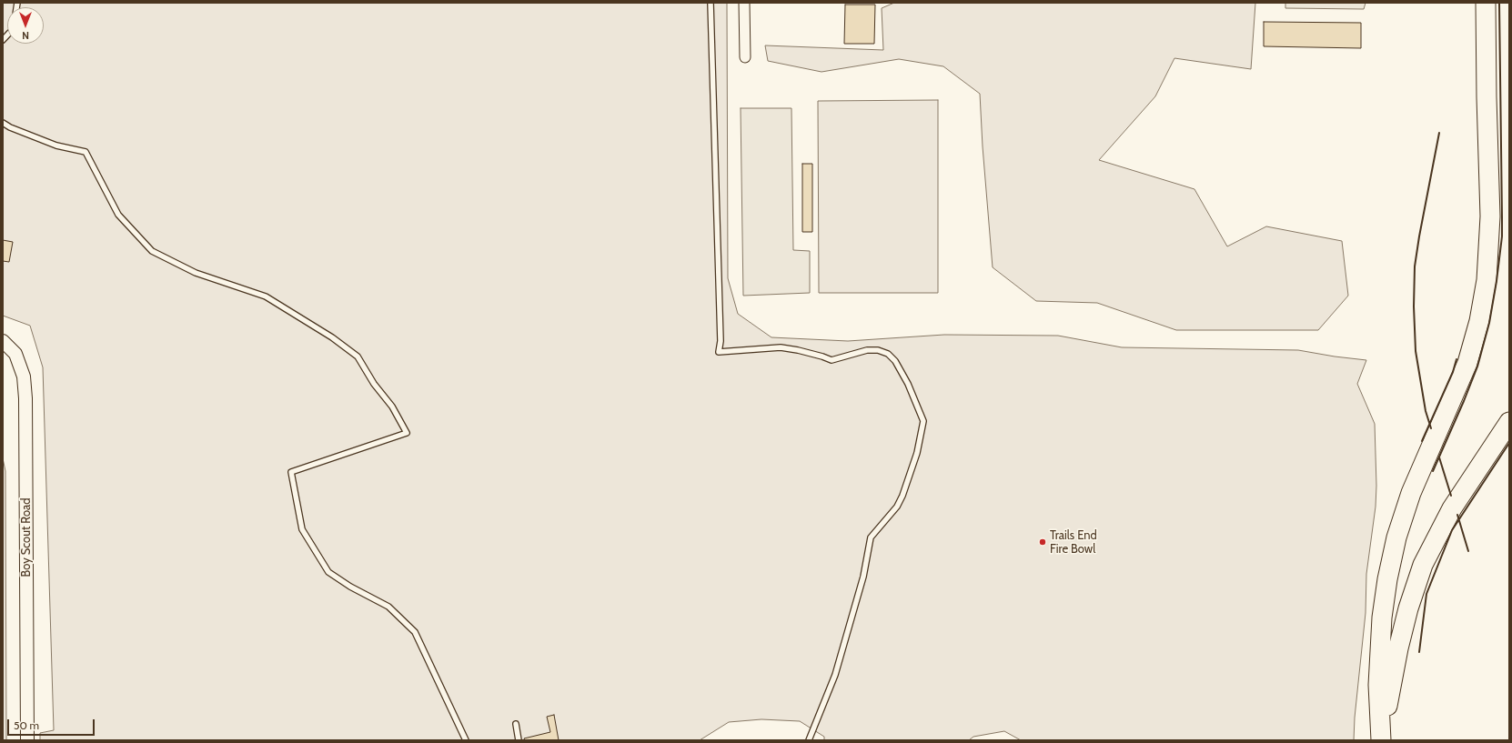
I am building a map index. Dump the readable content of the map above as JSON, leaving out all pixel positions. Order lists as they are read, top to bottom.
{
  "streets": {
    "street": ["Boy Scout Road"]
  },
  "places": ["Trails End Fire Bowl"],
  "scale_bar": "50 m",
  "north": "bottom"
}
